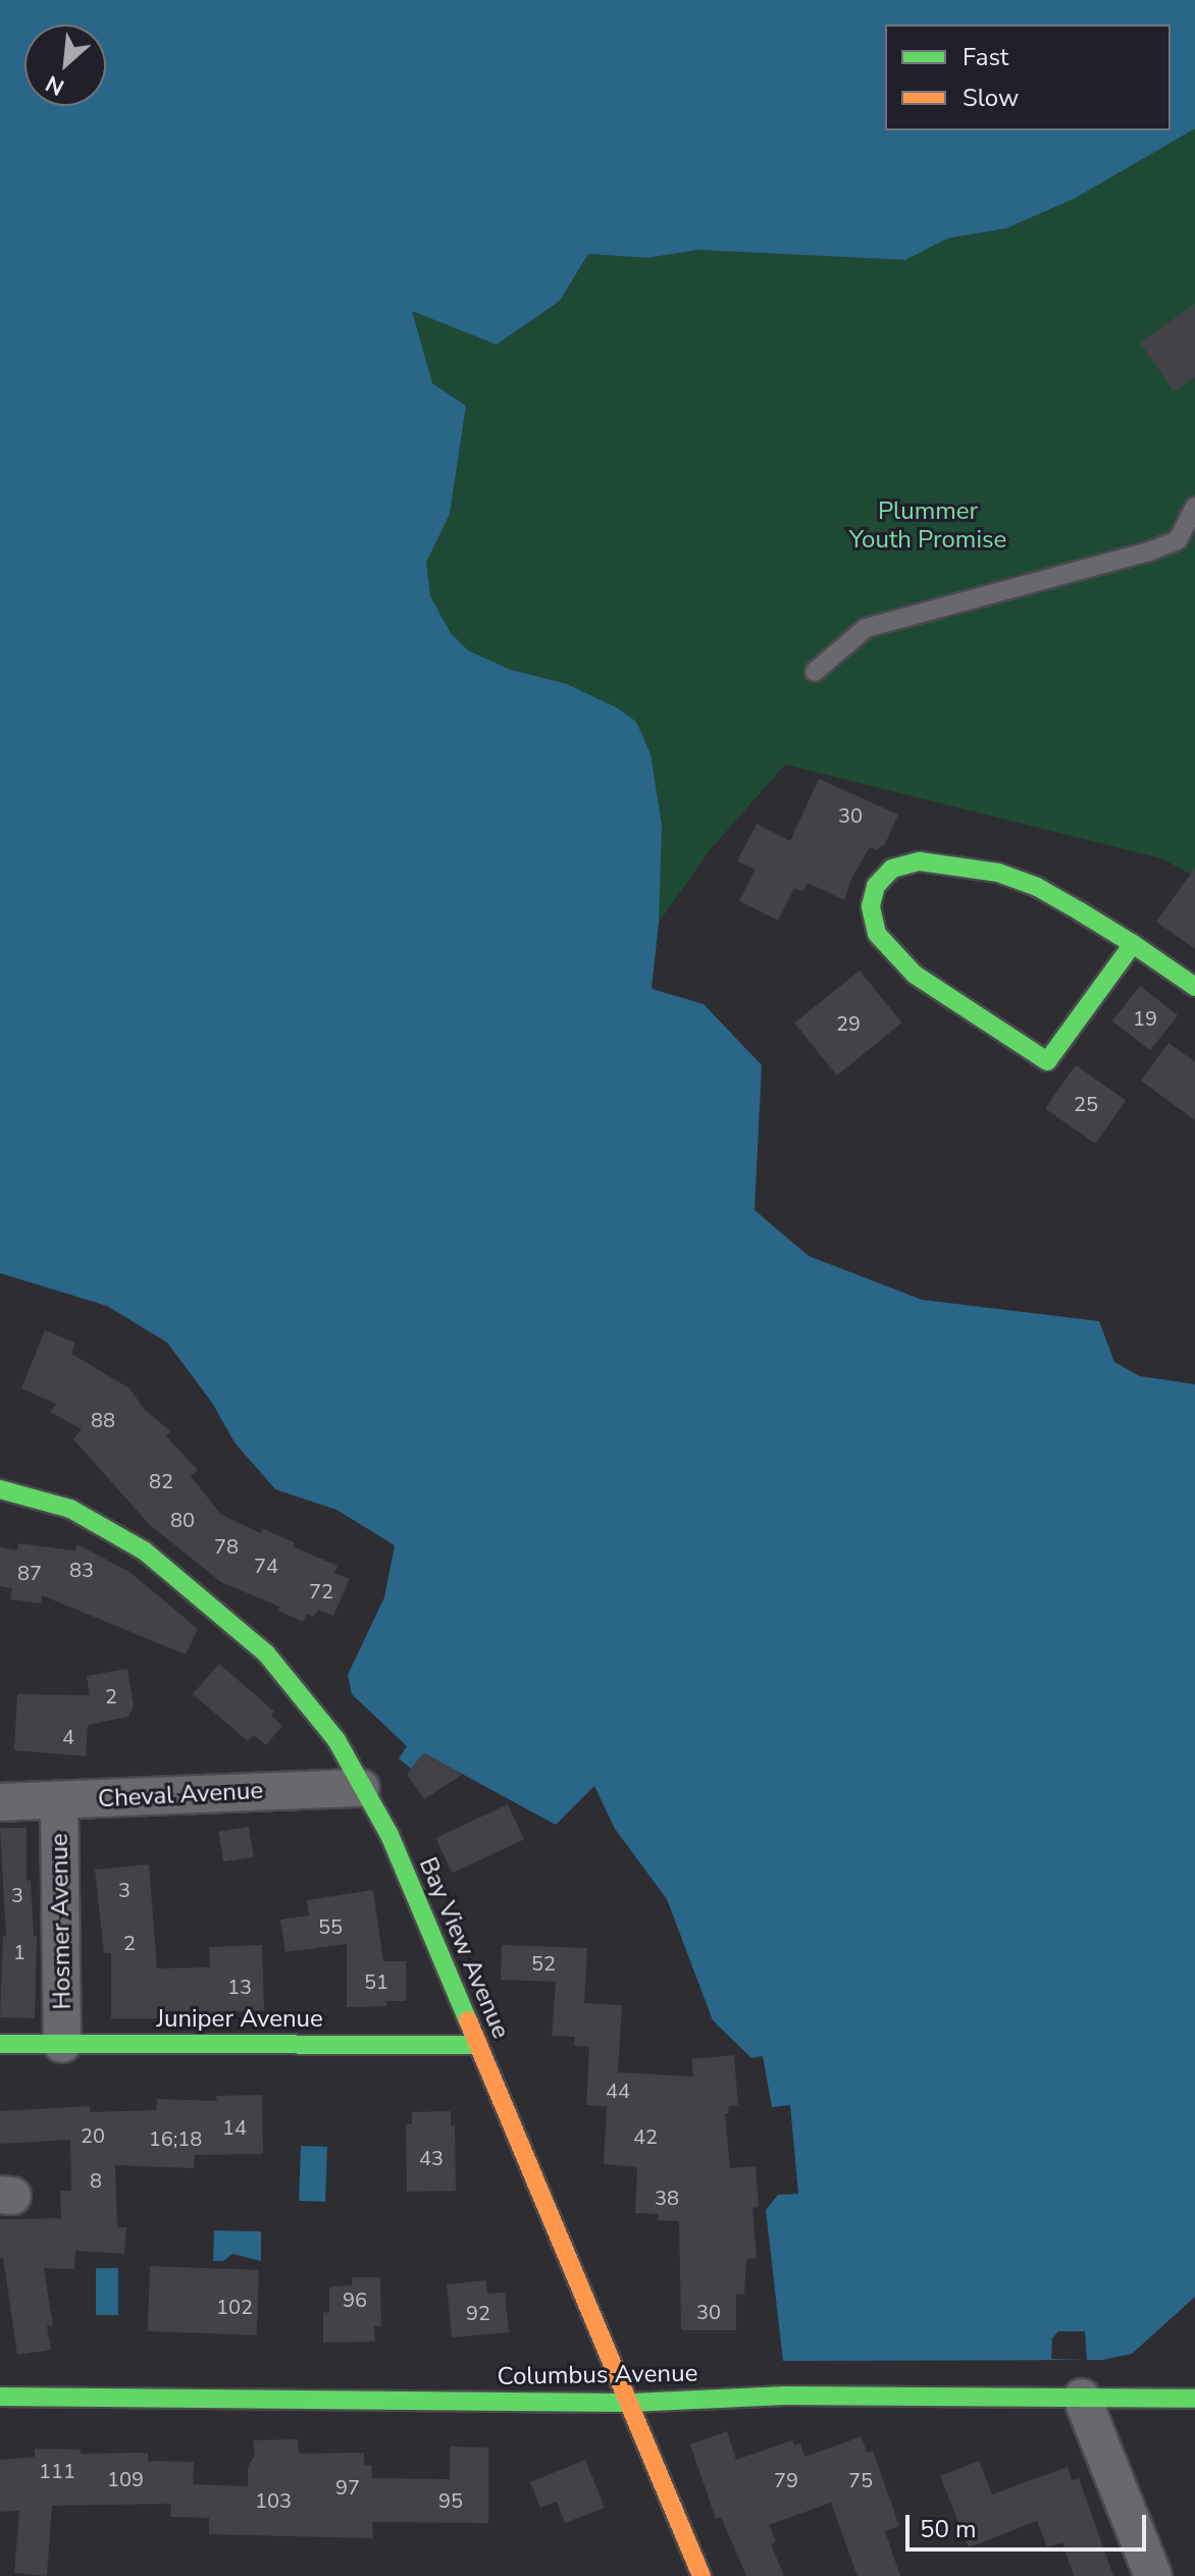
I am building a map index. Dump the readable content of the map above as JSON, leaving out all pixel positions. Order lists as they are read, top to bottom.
{
  "streets": {
    "street": [
      "Cheval Avenue",
      "Hosmer Avenue",
      "Bay View Avenue",
      "Juniper Avenue",
      "Columbus Avenue"
    ]
  },
  "crossings": [
    ["Cheval Avenue", "Hosmer Avenue"],
    ["Cheval Avenue", "Bay View Avenue"],
    ["Hosmer Avenue", "Juniper Avenue"],
    ["Bay View Avenue", "Juniper Avenue"],
    ["Bay View Avenue", "Columbus Avenue"]
  ],
  "parks": ["Plummer Youth Promise"],
  "house_numbers": [
    "30",
    "19",
    "29",
    "25",
    "88",
    "82",
    "80",
    "78",
    "74",
    "83",
    "87",
    "72",
    "2",
    "4",
    "3",
    "3",
    "55",
    "2",
    "1",
    "52",
    "51",
    "13",
    "44",
    "14",
    "20",
    "42",
    "16;18",
    "43",
    "8",
    "38",
    "96",
    "102",
    "30",
    "92",
    "111",
    "109",
    "79",
    "75",
    "97",
    "103",
    "95"
  ],
  "legend": ["Fast", "Slow"],
  "scale_bar": "50 m",
  "north": "bottom left"
}
